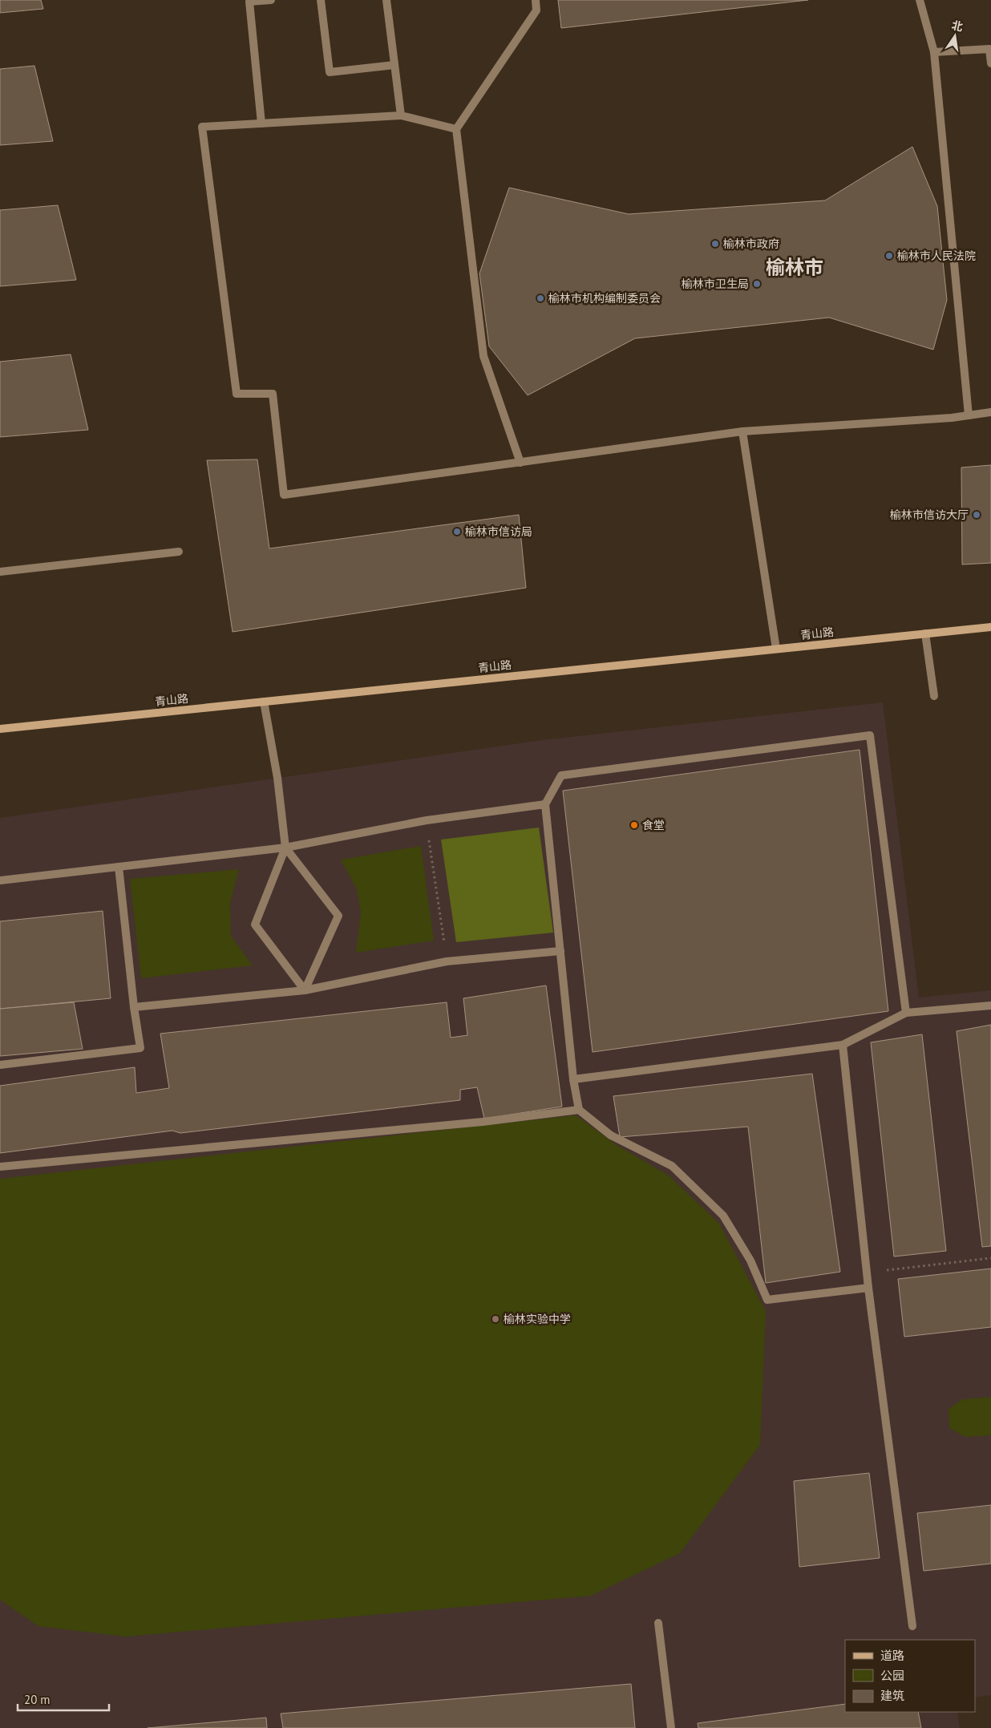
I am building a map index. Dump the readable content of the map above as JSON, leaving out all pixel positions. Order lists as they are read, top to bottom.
{
  "streets": {
    "street": ["青山路"]
  },
  "districts": ["榆林市"],
  "places": [
    "榆林市政府",
    "榆林市人民法院",
    "榆林市卫生局",
    "榆林市机构编制委员会",
    "榆林市信访大厅",
    "榆林市信访局",
    "食堂",
    "榆林实验中学"
  ],
  "legend": ["道路", "公园", "建筑"],
  "scale_bar": "20 m",
  "north": "top"
}
